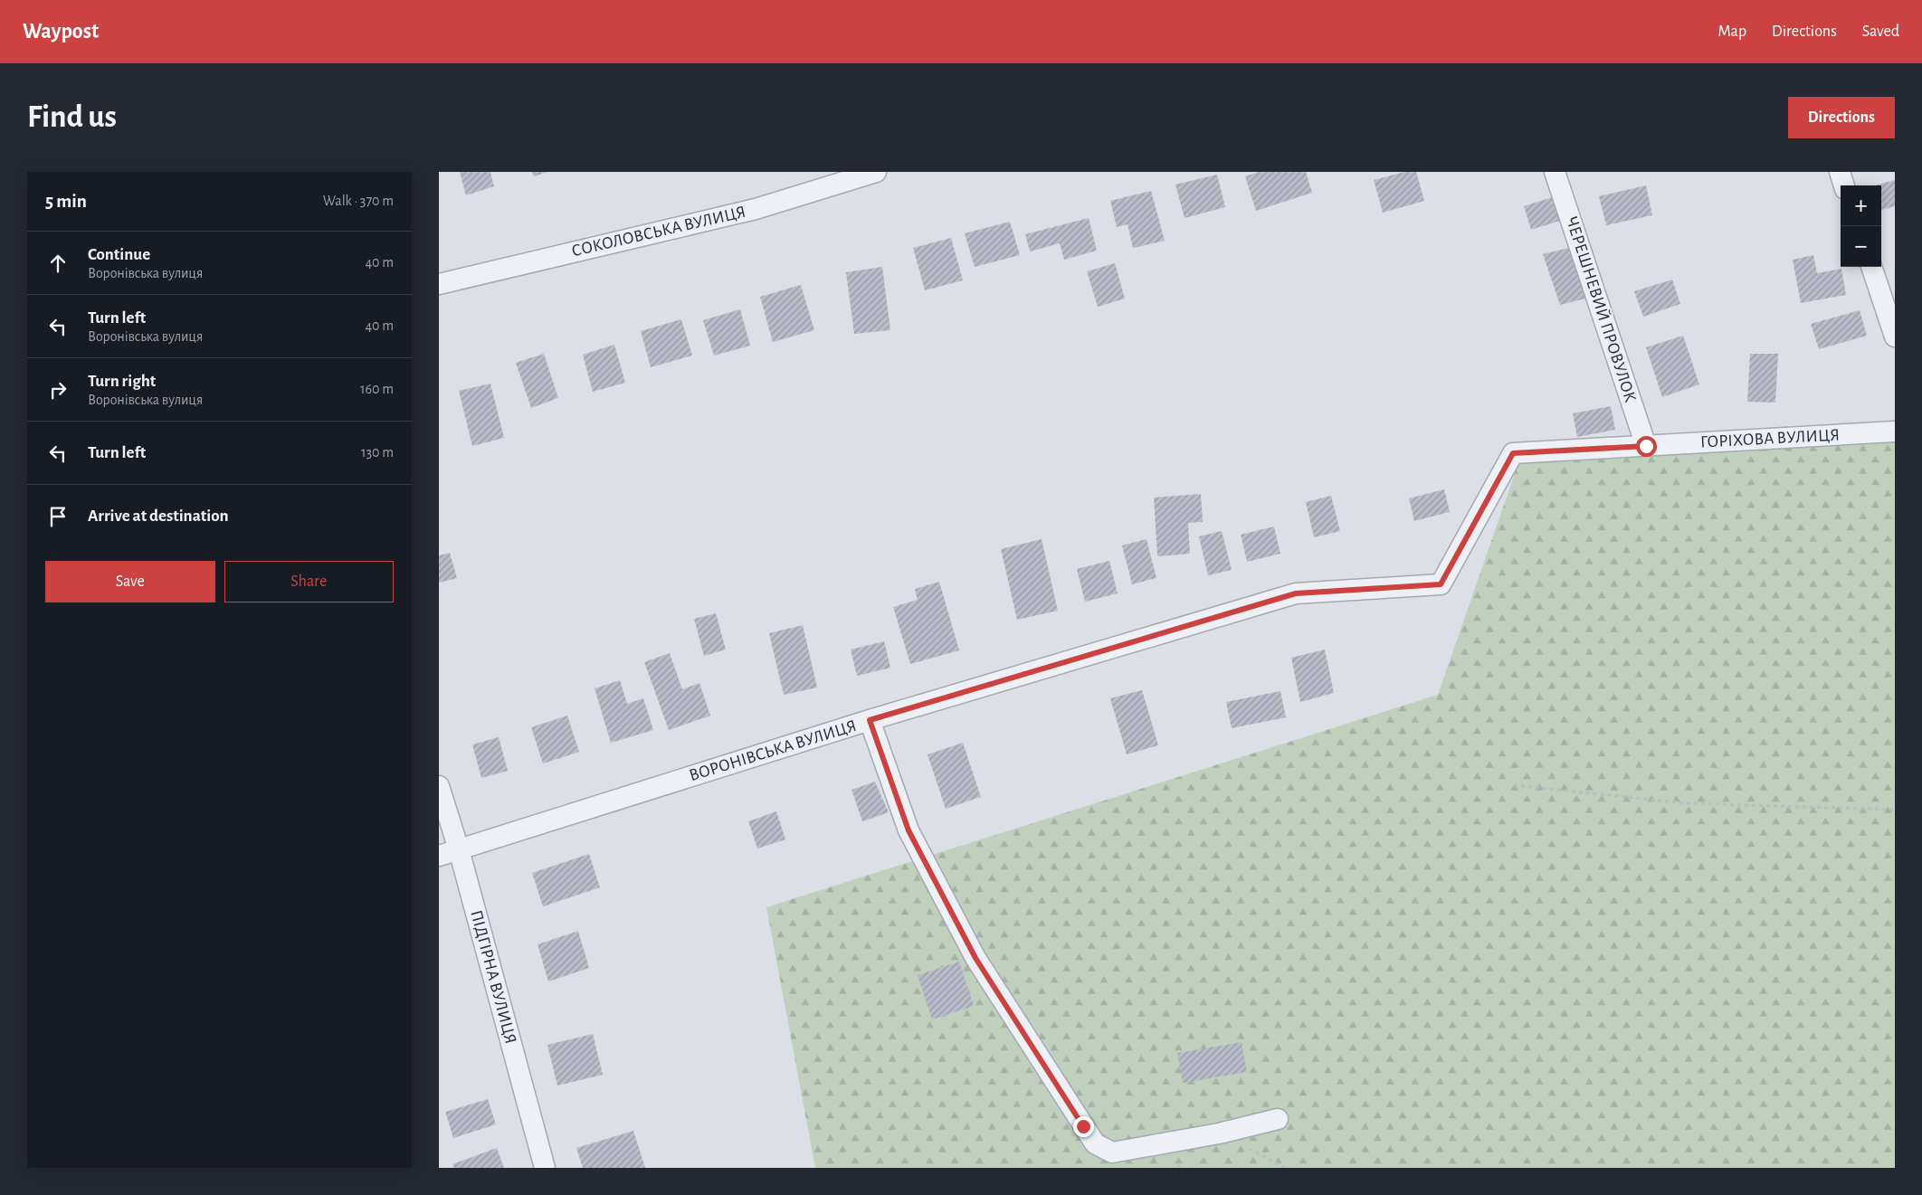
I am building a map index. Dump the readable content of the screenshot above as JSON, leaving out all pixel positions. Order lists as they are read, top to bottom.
{
  "streets": {
    "street": [
      "СОКОЛОВСЬКА ВУЛИЦЯ",
      "ЧЕРЕШНЕВИЙ ПРОВУЛОК",
      "ГОРІХОВА ВУЛИЦЯ",
      "ВОРОНІВСЬКА ВУЛИЦЯ",
      "ПІДГІРНА ВУЛИЦЯ"
    ]
  },
  "crossings": [
    ["ЧЕРЕШНЕВИЙ ПРОВУЛОК", "ГОРІХОВА ВУЛИЦЯ"],
    ["ЧЕРЕШНЕВИЙ ПРОВУЛОК", "ВОРОНІВСЬКА ВУЛИЦЯ"],
    ["ГОРІХОВА ВУЛИЦЯ", "ВОРОНІВСЬКА ВУЛИЦЯ"],
    ["ВОРОНІВСЬКА ВУЛИЦЯ", "ПІДГІРНА ВУЛИЦЯ"]
  ],
  "page": {
    "header": "Waypost",
    "nav": ["Map", "Directions", "Saved"],
    "buttons": [
      "Directions",
      ["Save", "Share"]
    ],
    "title": "Find us",
    "heading": ["5 min", "Walk · 370 m"],
    "map_buttons": ["+", "−"],
    "list": [
      ["Continue", "Воронівська вулиця", "40 m"],
      ["Turn left", "Воронівська вулиця", "40 m"],
      ["Turn right", "Воронівська вулиця", "160 m"],
      ["Turn left", "130 m"],
      "Arrive at destination"
    ]
  }
}
